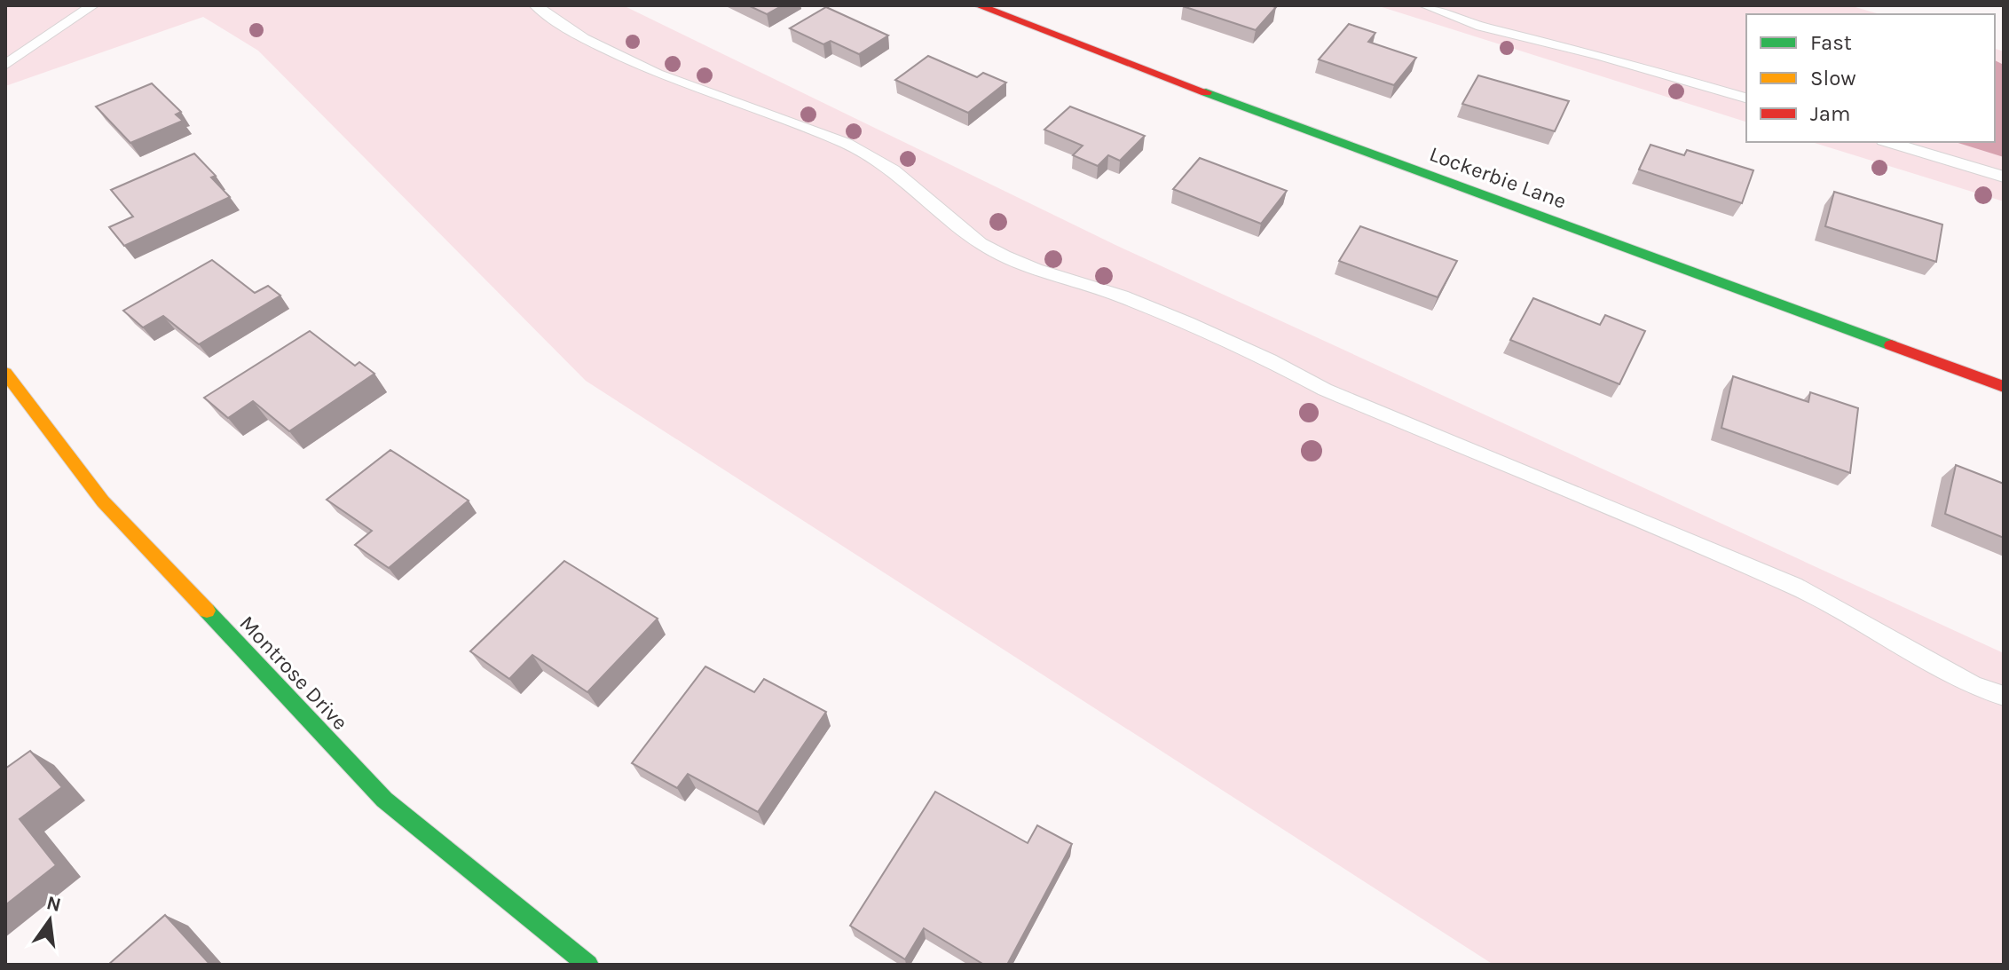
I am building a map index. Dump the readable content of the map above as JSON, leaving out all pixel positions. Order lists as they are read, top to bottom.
{
  "streets": {
    "street": ["Lockerbie Lane", "Montrose Drive"]
  },
  "legend": ["Fast", "Slow", "Jam"],
  "north": "top"
}
